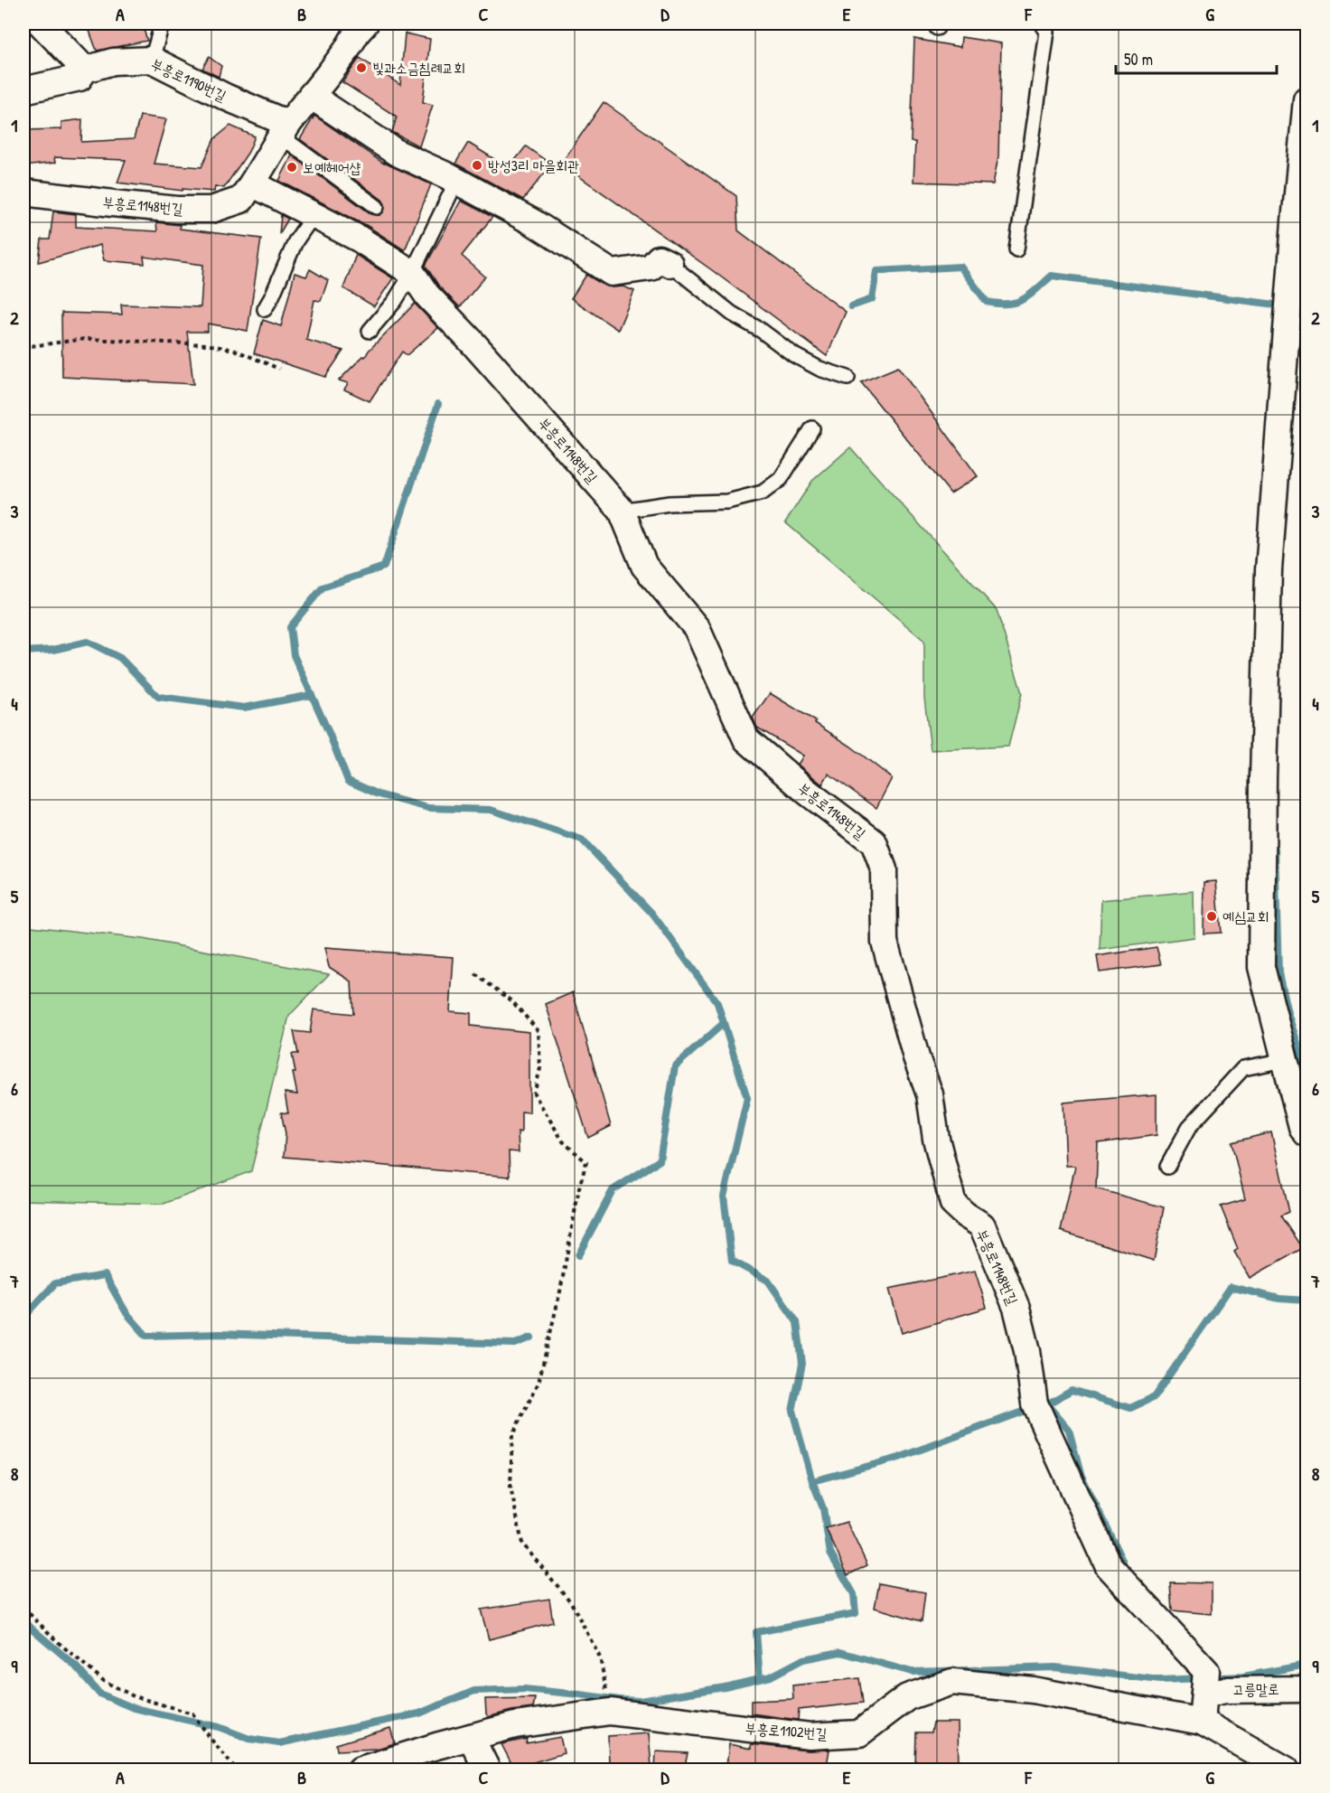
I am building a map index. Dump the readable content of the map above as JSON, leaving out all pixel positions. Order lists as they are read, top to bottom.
{
  "streets": {
    "street": [
      "부흥로1190번길",
      "부흥로1148번길",
      "고릉말로",
      "부흥로1102번길"
    ]
  },
  "crossings": [
    ["부흥로1190번길", "부흥로1148번길"],
    ["부흥로1148번길", "고릉말로"]
  ],
  "places": [
    "빛과소금침례교회",
    "방성3리 마을회관",
    "보예헤어샵",
    "예심교회"
  ],
  "scale_bar": "50 m",
  "grid": {
    "columns": [
      "A",
      "B",
      "C",
      "D",
      "E",
      "F",
      "G"
    ],
    "rows": [
      "1",
      "2",
      "3",
      "4",
      "5",
      "6",
      "7",
      "8",
      "9"
    ]
  }
}
